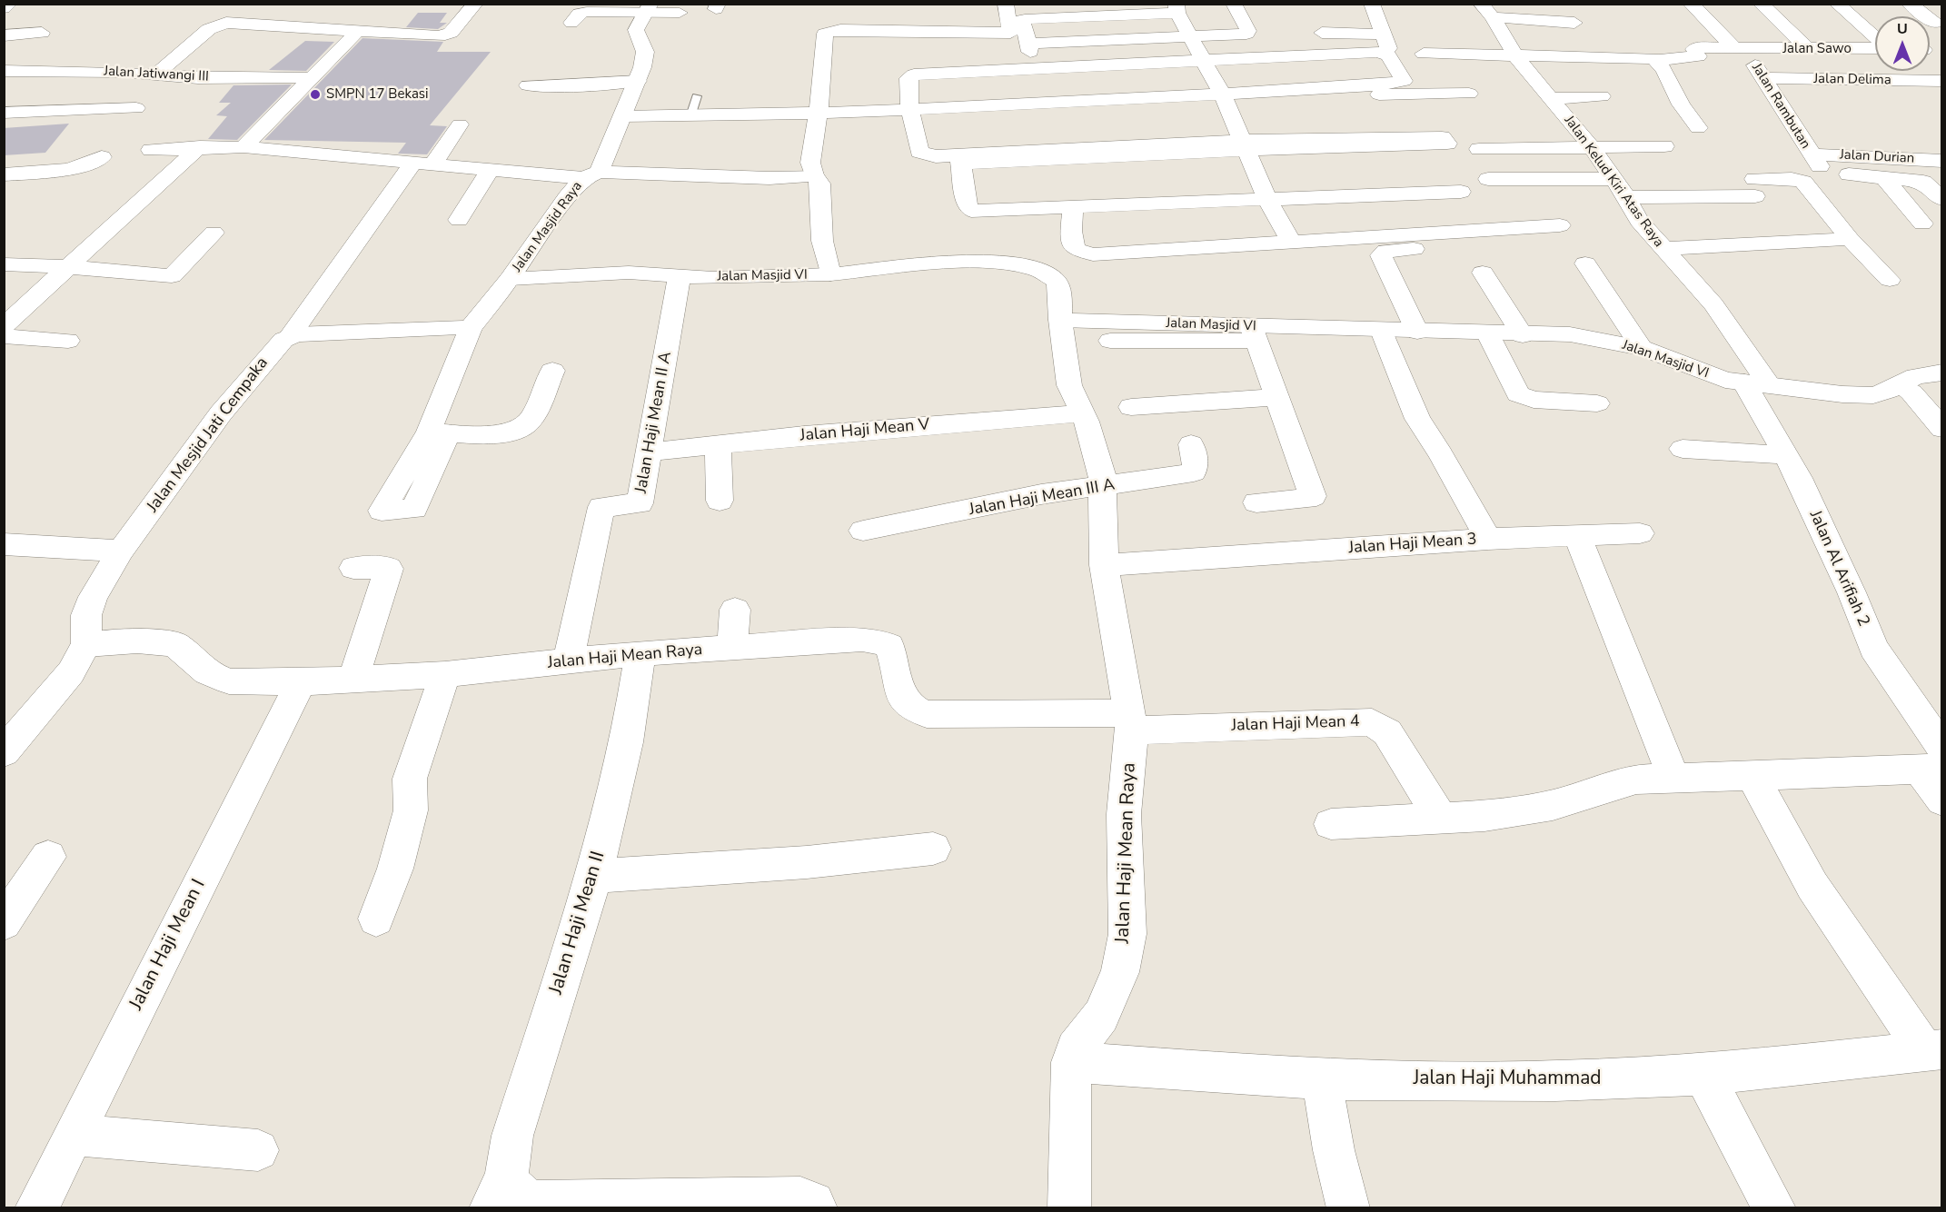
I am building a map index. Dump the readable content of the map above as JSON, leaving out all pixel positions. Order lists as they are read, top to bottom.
{
  "streets": {
    "street": [
      "Jalan Sawo",
      "Jalan Jatiwangi III",
      "Jalan Delima",
      "Jalan Rambutan",
      "Jalan Durian",
      "Jalan Kelud Kiri Atas Raya",
      "Jalan Masjid Raya",
      "Jalan Masjid VI",
      "Jalan Haji Mean II A",
      "Jalan Haji Mean V",
      "Jalan Mesjid Jati Cempaka",
      "Jalan Haji Mean III A",
      "Jalan Haji Mean 3",
      "Jalan Al Arifiah 2",
      "Jalan Haji Mean Raya",
      "Jalan Haji Mean 4",
      "Jalan Haji Mean II",
      "Jalan Haji Mean I",
      "Jalan Haji Muhammad"
    ]
  },
  "crossings": [
    ["Jalan Sawo", "Jalan Rambutan"],
    ["Jalan Delima", "Jalan Rambutan"],
    ["Jalan Rambutan", "Jalan Durian"],
    ["Jalan Kelud Kiri Atas Raya", "Jalan Masjid VI"],
    ["Jalan Kelud Kiri Atas Raya", "Jalan Al Arifiah 2"],
    ["Jalan Masjid Raya", "Jalan Masjid VI"],
    ["Jalan Masjid VI", "Jalan Haji Mean II A"],
    ["Jalan Masjid VI", "Jalan Haji Mean 3"],
    ["Jalan Masjid VI", "Jalan Al Arifiah 2"],
    ["Jalan Masjid VI", "Jalan Haji Mean Raya"],
    ["Jalan Haji Mean II A", "Jalan Haji Mean V"],
    ["Jalan Haji Mean II A", "Jalan Haji Mean Raya"],
    ["Jalan Haji Mean V", "Jalan Haji Mean Raya"],
    ["Jalan Mesjid Jati Cempaka", "Jalan Haji Mean Raya"],
    ["Jalan Haji Mean III A", "Jalan Haji Mean Raya"],
    ["Jalan Haji Mean 3", "Jalan Haji Mean Raya"],
    ["Jalan Haji Mean Raya", "Jalan Haji Mean 4"],
    ["Jalan Haji Mean Raya", "Jalan Haji Mean II"],
    ["Jalan Haji Mean Raya", "Jalan Haji Mean I"],
    ["Jalan Haji Mean Raya", "Jalan Haji Muhammad"]
  ],
  "places": ["SMPN 17 Bekasi"],
  "north": "top"
}
